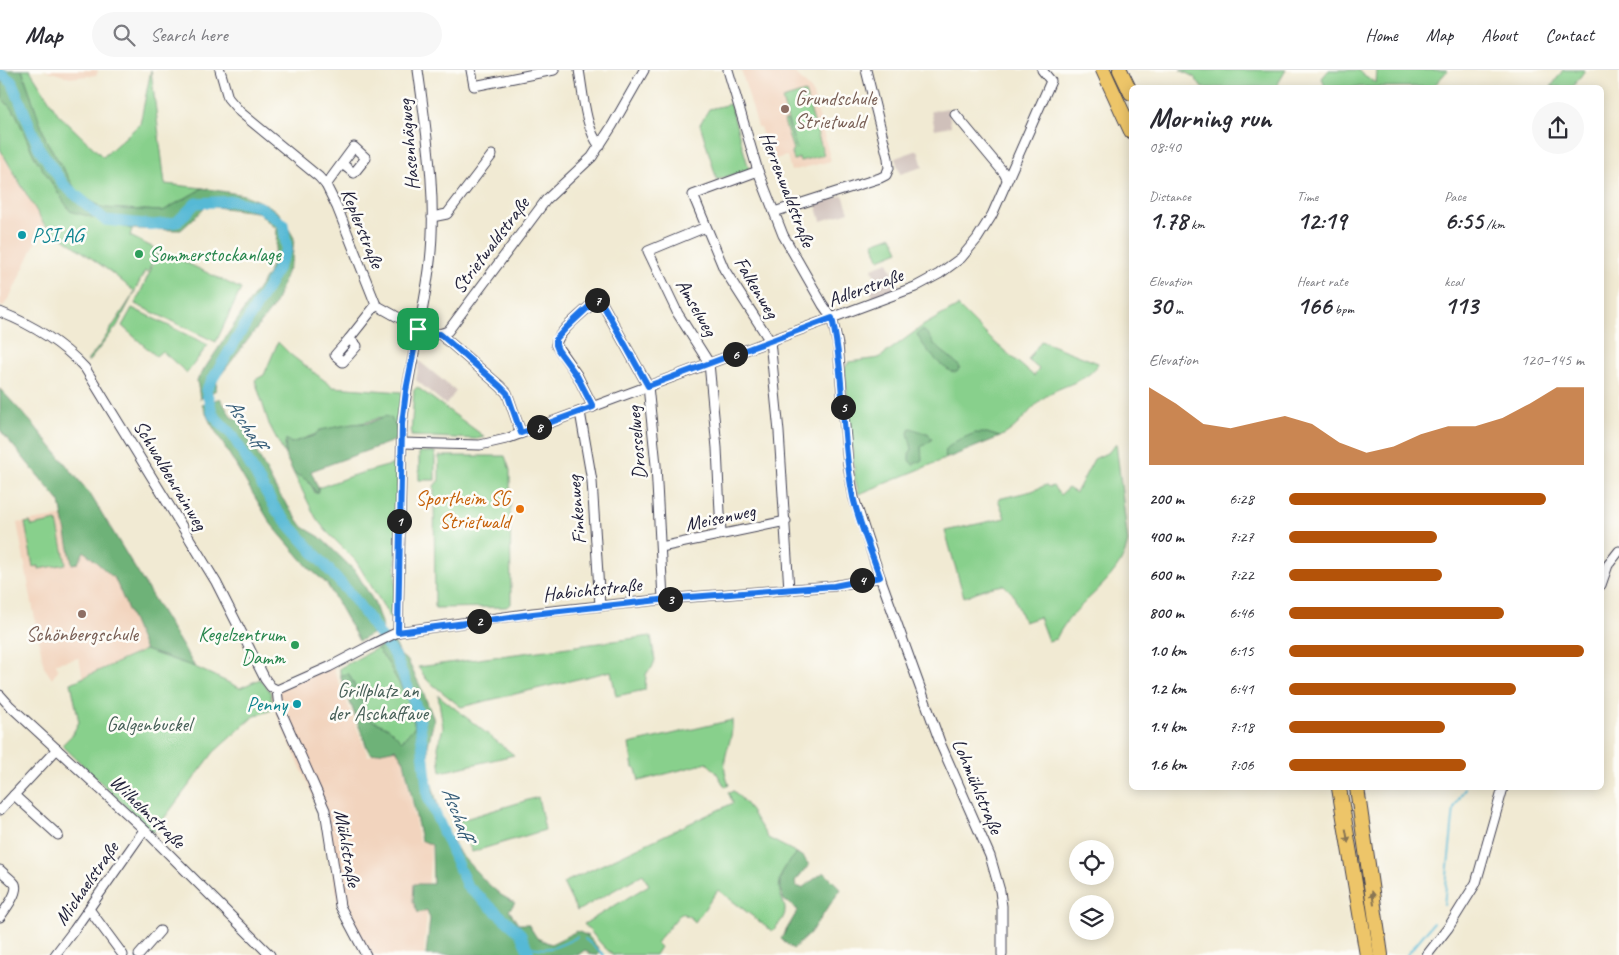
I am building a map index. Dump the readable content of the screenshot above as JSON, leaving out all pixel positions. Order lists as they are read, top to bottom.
{
  "streets": {
    "street": [
      "Hasenhägweg",
      "Herrenwaldstraße",
      "Keplerstraße",
      "Strietwaldstraße",
      "Falkenweg",
      "Adlerstraße",
      "Amselweg",
      "Drosselweg",
      "Schwalbenrainweg",
      "Finkenweg",
      "Meisenweg",
      "Habichtstraße",
      "Lohmühlstraße",
      "Wilhelmstraße",
      "Mühlstraße",
      "Michaelstraße"
    ]
  },
  "crossings": [
    ["Herrenwaldstraße", "Falkenweg"],
    ["Herrenwaldstraße", "Adlerstraße"],
    ["Herrenwaldstraße", "Habichtstraße"],
    ["Herrenwaldstraße", "Lohmühlstraße"],
    ["Falkenweg", "Adlerstraße"],
    ["Falkenweg", "Amselweg"],
    ["Falkenweg", "Meisenweg"],
    ["Falkenweg", "Habichtstraße"],
    ["Adlerstraße", "Amselweg"],
    ["Adlerstraße", "Drosselweg"],
    ["Adlerstraße", "Finkenweg"],
    ["Amselweg", "Meisenweg"],
    ["Drosselweg", "Meisenweg"],
    ["Drosselweg", "Habichtstraße"],
    ["Schwalbenrainweg", "Mühlstraße"],
    ["Finkenweg", "Habichtstraße"],
    ["Wilhelmstraße", "Michaelstraße"]
  ],
  "water": ["Aschaff"],
  "parks": ["Grillplatz an der Aschaffaue", "Galgenbuckel"],
  "places": [
    "Grundschule Strietwald",
    "PSI AG",
    "Sommerstockanlage",
    "Sportheim SG Strietwald",
    "Schönbergschule",
    "Kegelzentrum Damm",
    "Penny"
  ],
  "page": {
    "header": "Map",
    "search": "Search here",
    "nav": [
      "Home",
      "Map",
      "About",
      "Contact"
    ],
    "heading": ["Morning run", "08:40"],
    "stats": [
      ["Distance", "1.78 km"],
      ["Time", "12:19"],
      ["Pace", "6:55 /km"],
      ["Elevation", "30 m"],
      ["Heart rate", "166 bpm"],
      ["kcal", "113"]
    ],
    "pins": [
      "7",
      "6",
      "5",
      "8",
      "1",
      "4",
      "3",
      "2"
    ],
    "chart": ["Elevation", "120–145 m"],
    "list": [
      {
        "name": "200 m",
        "note": "6:28"
      },
      {
        "name": "400 m",
        "note": "7:27"
      },
      {
        "name": "600 m",
        "note": "7:22"
      },
      {
        "name": "800 m",
        "note": "6:46"
      },
      {
        "name": "1.0 km",
        "note": "6:15"
      },
      {
        "name": "1.2 km",
        "note": "6:41"
      },
      {
        "name": "1.4 km",
        "note": "7:18"
      },
      {
        "name": "1.6 km",
        "note": "7:06"
      }
    ]
  }
}
